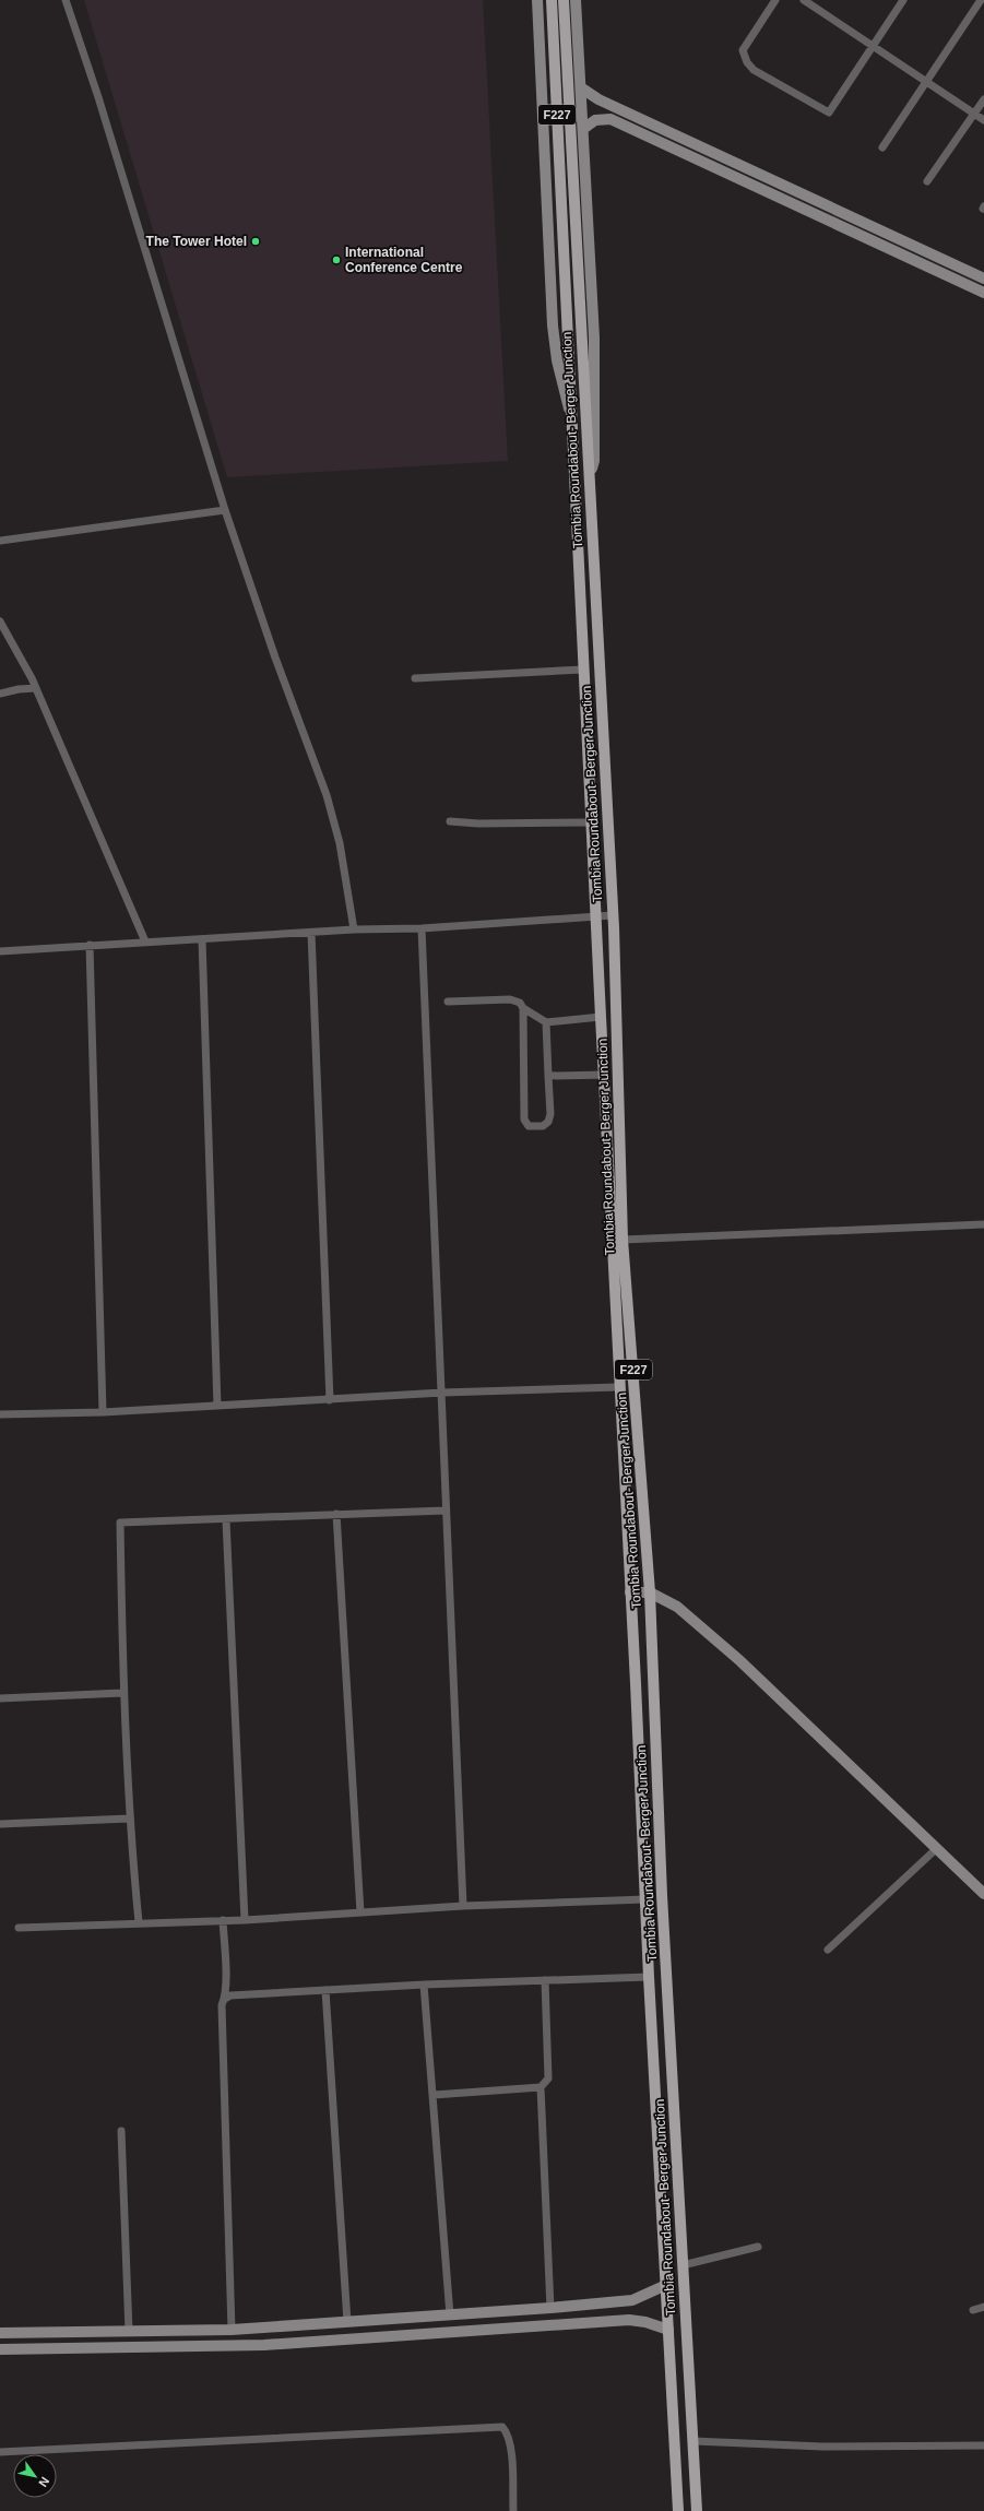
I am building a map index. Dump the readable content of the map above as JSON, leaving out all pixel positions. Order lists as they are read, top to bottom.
{
  "streets": {
    "main road": ["F227", "Tombia Roundabout- Berger Junction"]
  },
  "places": ["The Tower Hotel", "International Conference Centre"],
  "north": "bottom right"
}
